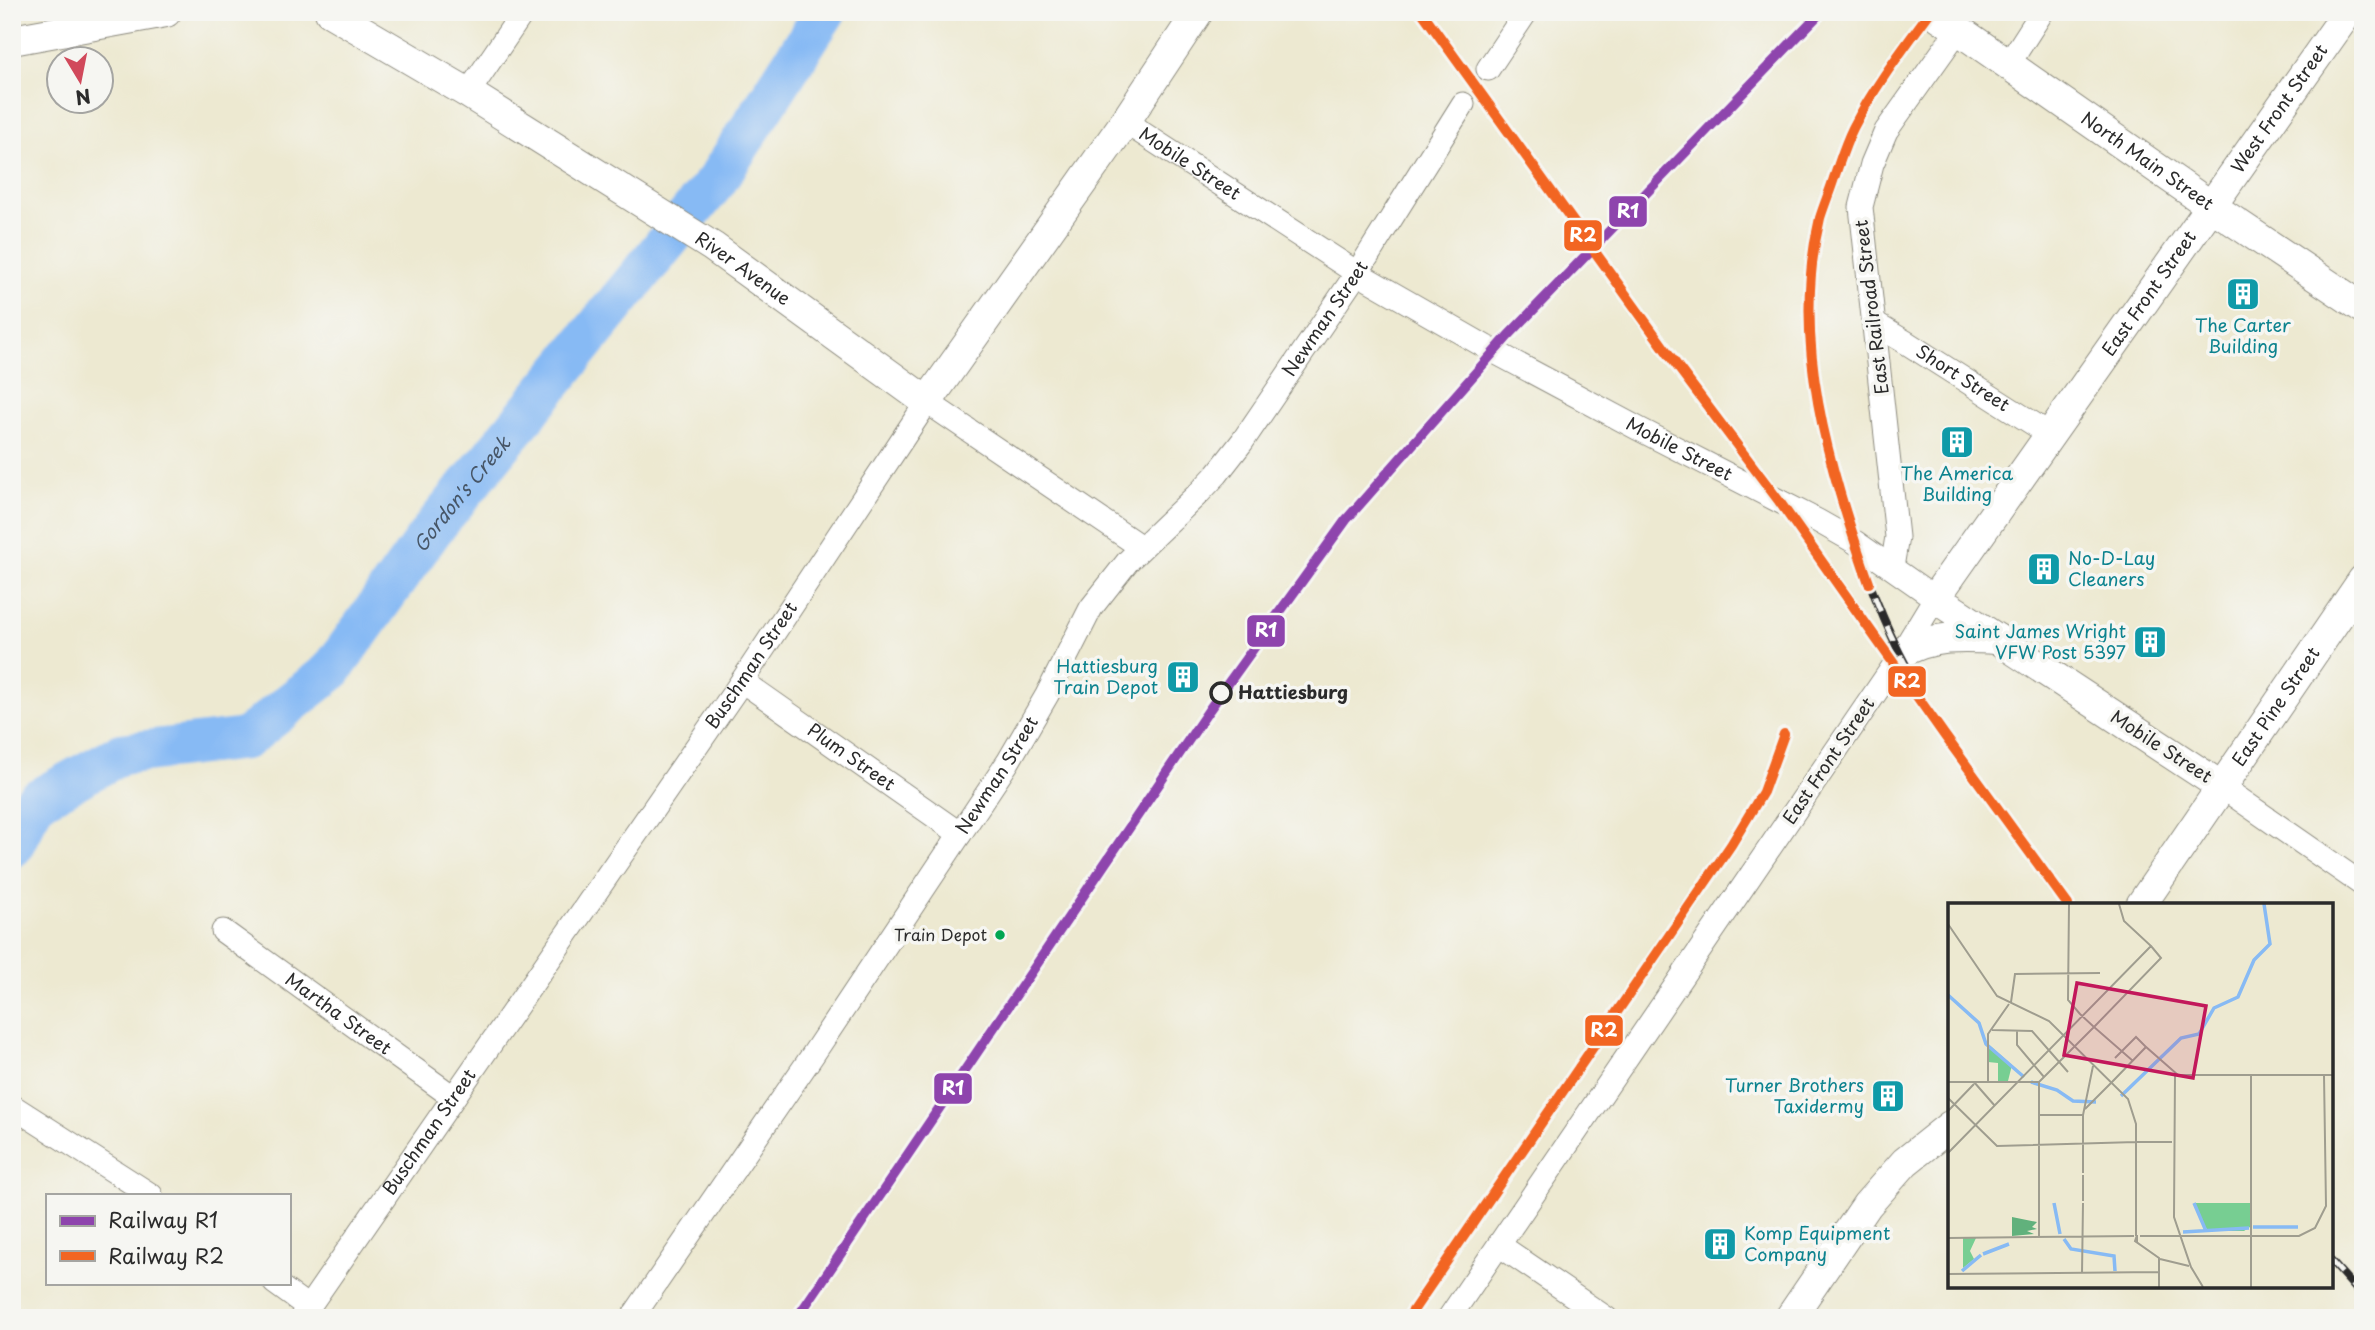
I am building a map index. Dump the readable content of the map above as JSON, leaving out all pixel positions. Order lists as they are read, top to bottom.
{
  "streets": {
    "main road": [
      "West Front Street",
      "North Main Street",
      "Mobile Street",
      "River Avenue",
      "East Front Street",
      "Buschman Street",
      "East Pine Street"
    ],
    "street": [
      "East Railroad Street",
      "Newman Street",
      "Short Street",
      "Plum Street",
      "Martha Street"
    ]
  },
  "crossings": [
    ["West Front Street", "North Main Street"],
    ["West Front Street", "East Front Street"],
    ["North Main Street", "East Front Street"],
    ["North Main Street", "East Railroad Street"],
    ["Mobile Street", "East Front Street"],
    ["Mobile Street", "East Railroad Street"],
    ["Mobile Street", "Newman Street"],
    ["Mobile Street", "Buschman Street"],
    ["Mobile Street", "East Pine Street"],
    ["River Avenue", "Newman Street"],
    ["River Avenue", "Buschman Street"],
    ["East Front Street", "Short Street"],
    ["East Railroad Street", "Short Street"],
    ["Newman Street", "Plum Street"],
    ["Buschman Street", "Plum Street"],
    ["Buschman Street", "Martha Street"]
  ],
  "water": ["Gordon's Creek"],
  "places": {
    "building": [
      "The Carter Building",
      "The America Building",
      "No-D-Lay Cleaners",
      "Saint James Wright VFW Post 5397",
      "Hattiesburg Train Depot",
      "Turner Brothers Taxidermy",
      "Komp Equipment Company"
    ],
    "other": ["Hattiesburg", "Train Depot"]
  },
  "lines": ["rail line R1", "rail line R2"],
  "legend": ["Railway R1", "Railway R2"],
  "north": "bottom"
}
